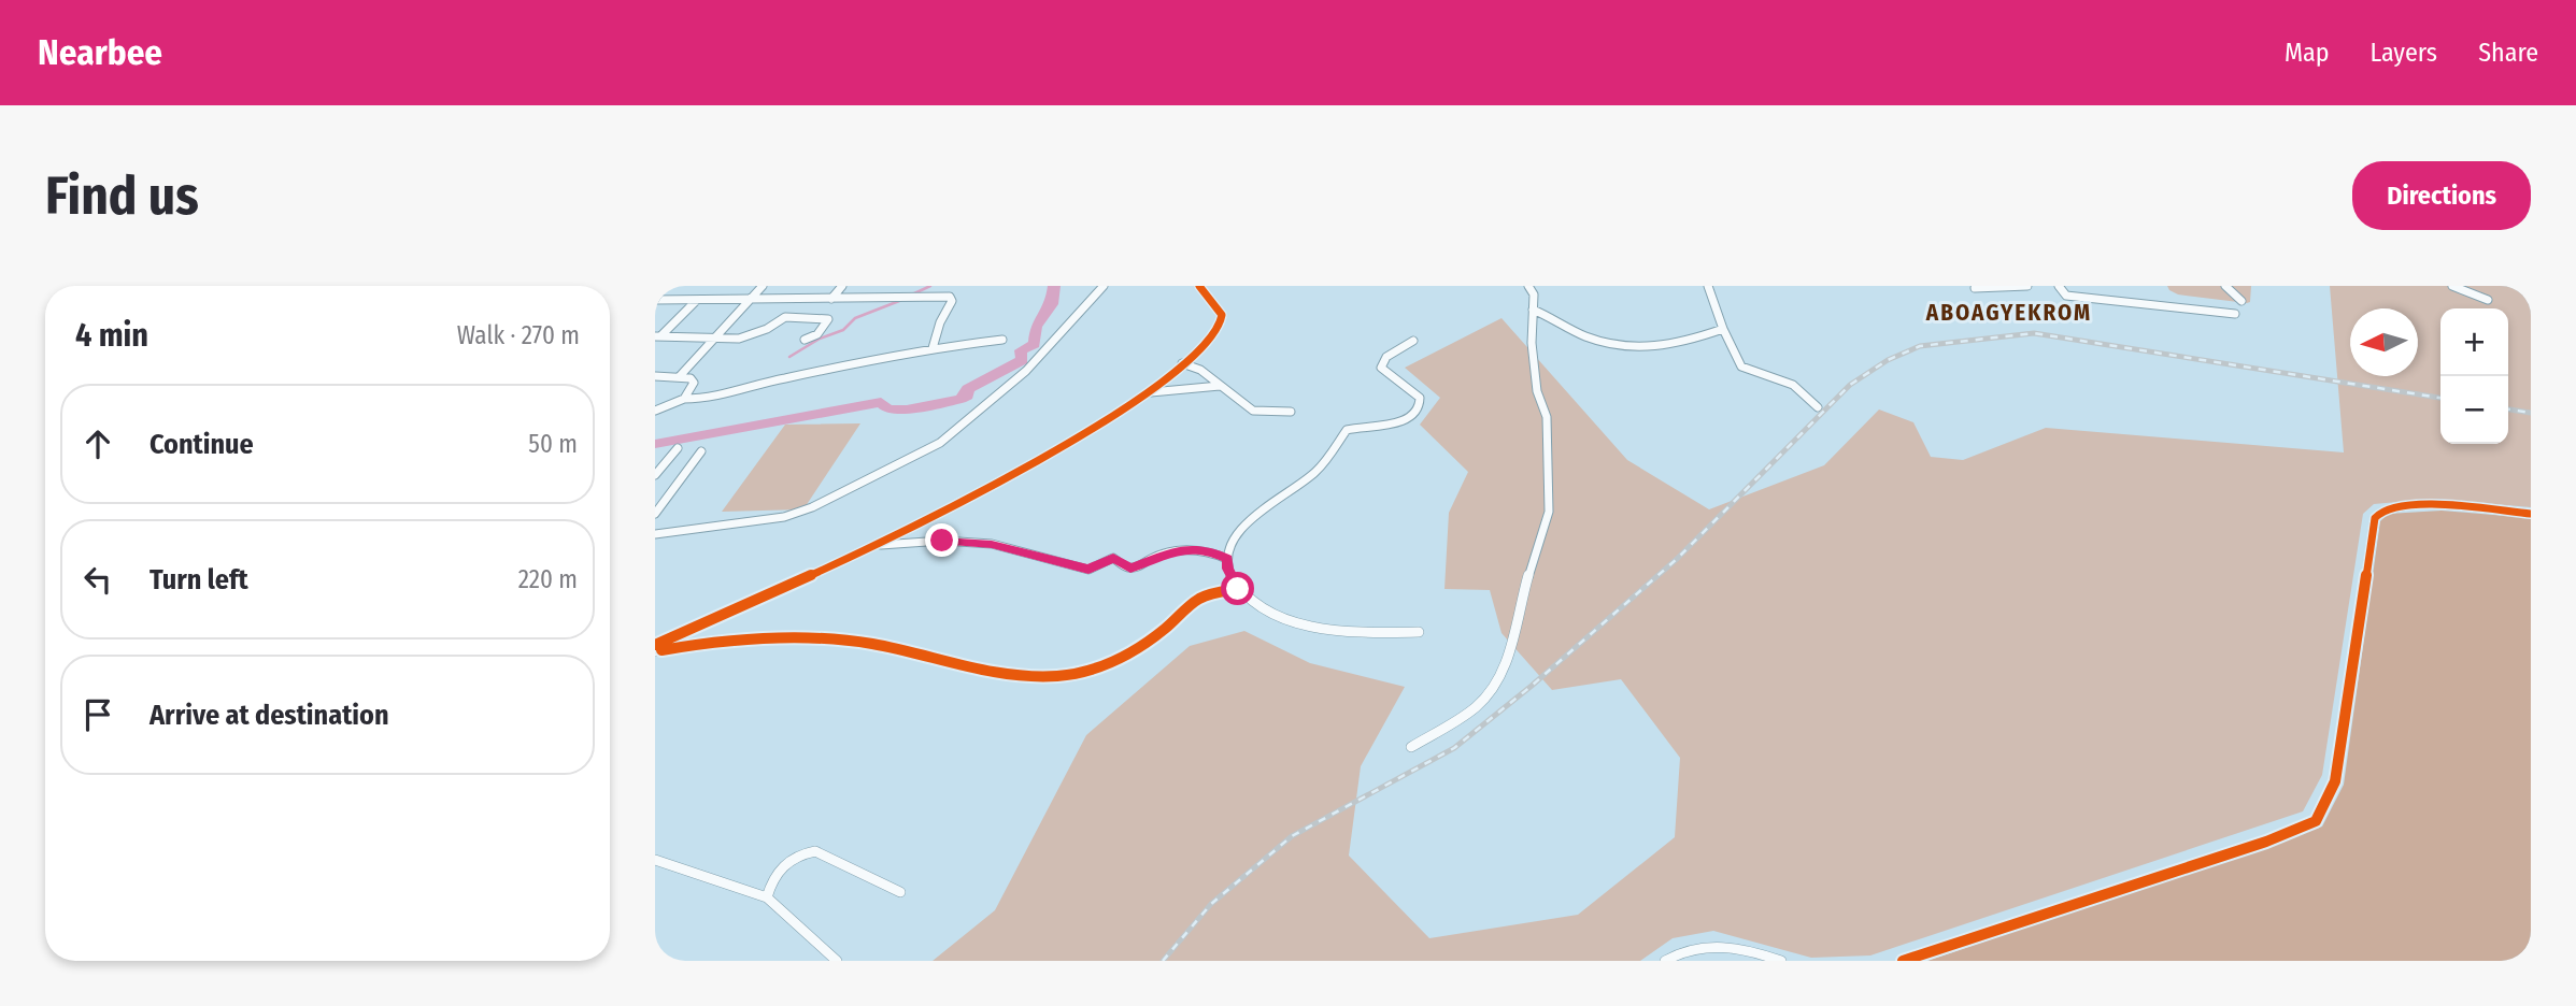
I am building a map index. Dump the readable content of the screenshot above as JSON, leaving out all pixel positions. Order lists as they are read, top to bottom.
{
  "districts": ["ABOAGYEKROM"],
  "north": "left",
  "page": {
    "header": "Nearbee",
    "nav": ["Map", "Layers", "Share"],
    "buttons": "Directions",
    "title": "Find us",
    "heading": ["4 min", "Walk · 270 m"],
    "map_buttons": ["+", "−"],
    "list": [
      ["Continue", "50 m"],
      ["Turn left", "220 m"],
      "Arrive at destination"
    ]
  }
}
